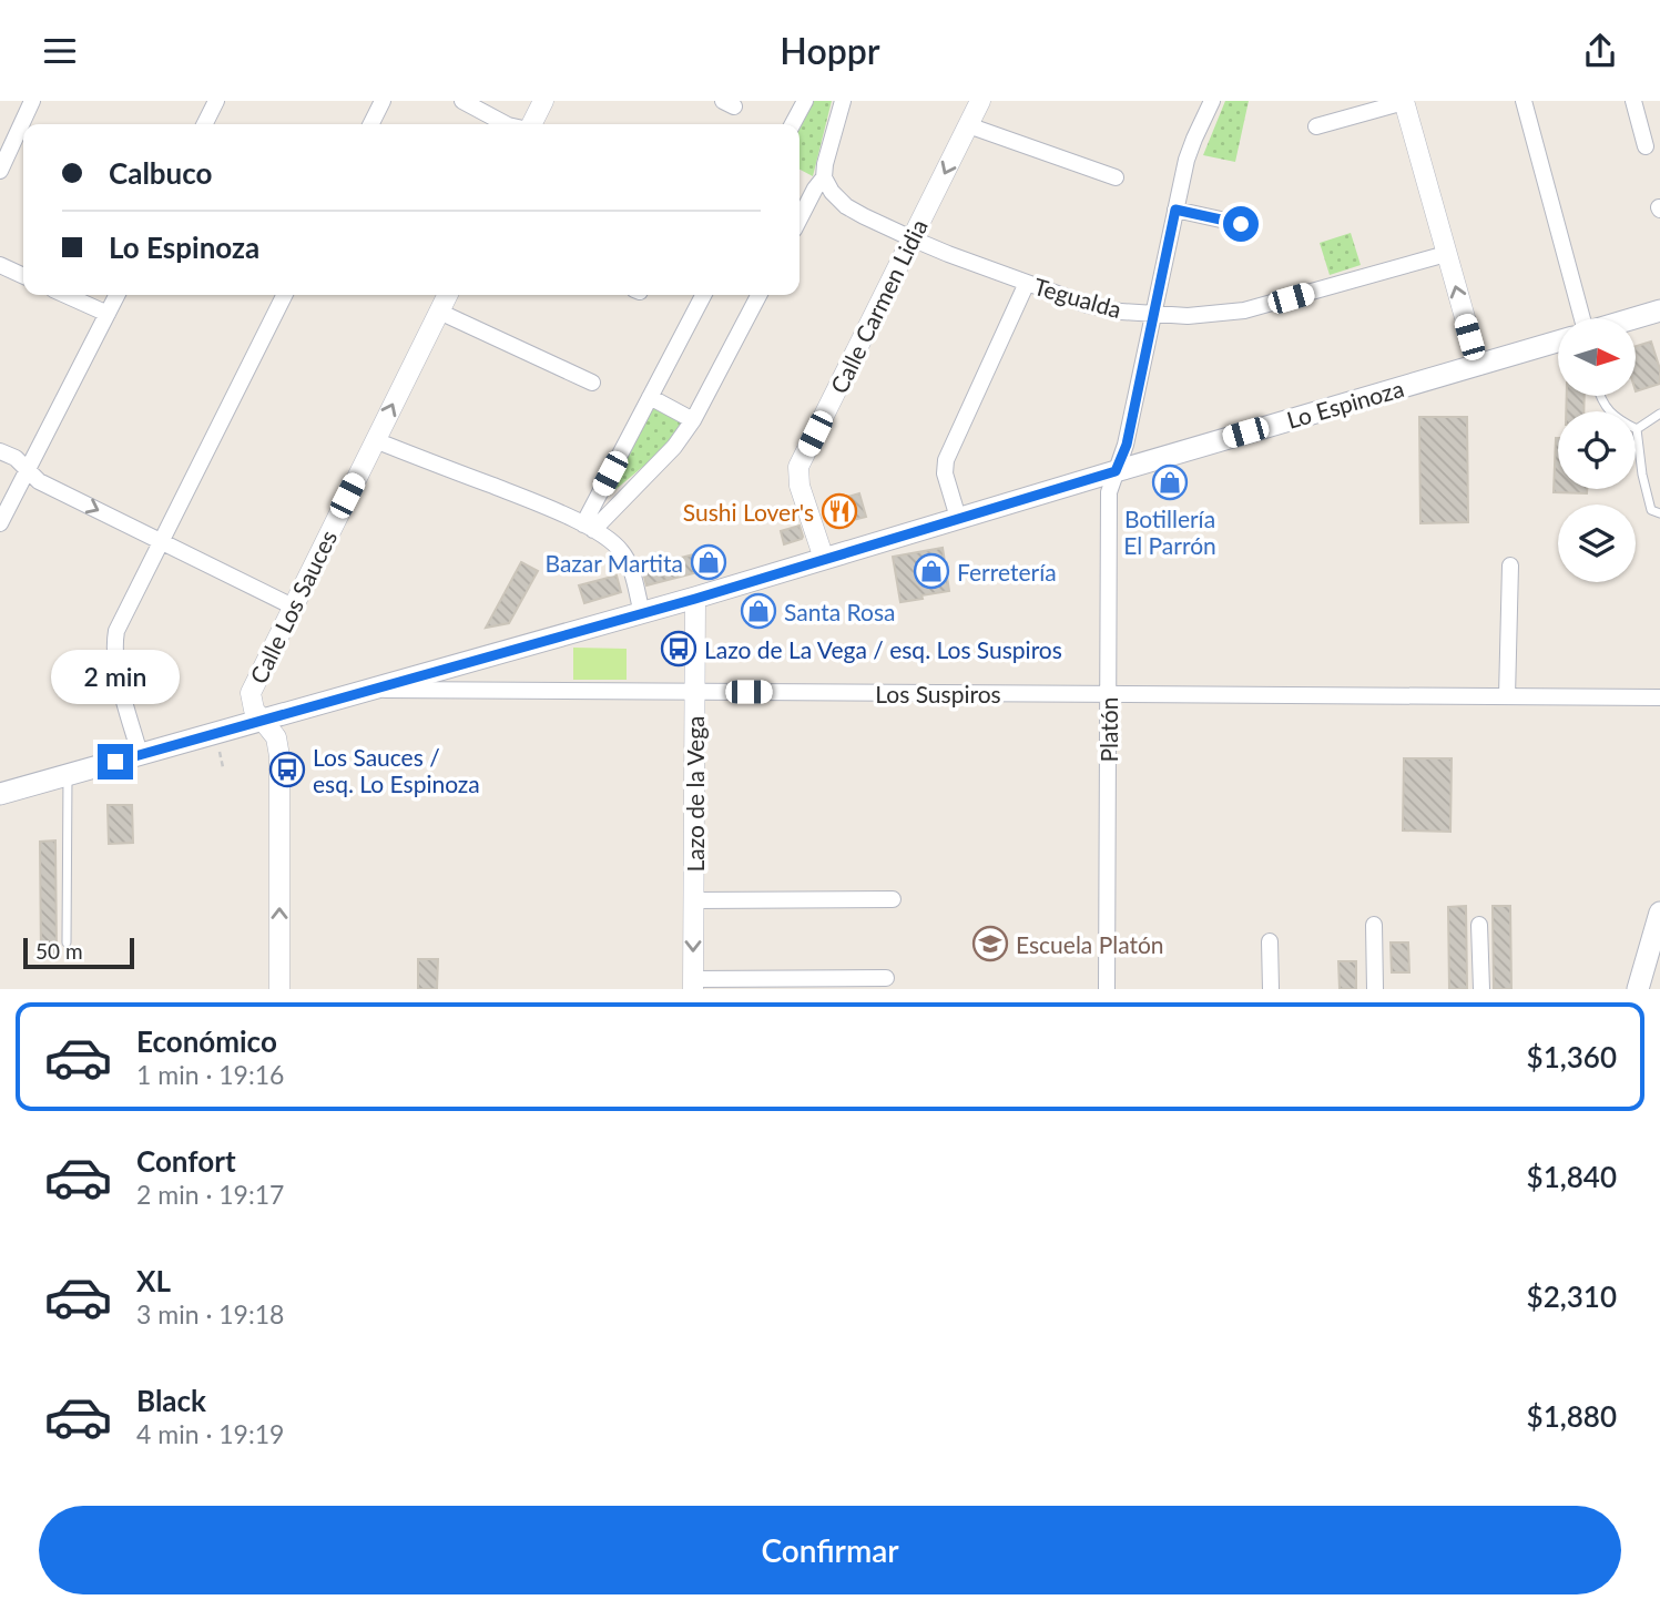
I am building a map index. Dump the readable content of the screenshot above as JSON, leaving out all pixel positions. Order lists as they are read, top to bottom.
{
  "streets": {
    "main road": ["Lo Espinoza"],
    "street": [
      "Tegualda",
      "Calle Carmen Lidia",
      "Calle Los Sauces",
      "Los Suspiros",
      "Platón",
      "Lazo de la Vega"
    ]
  },
  "crossings": [
    ["Tegualda", "Calle Carmen Lidia"],
    ["Tegualda", "Platón"],
    ["Calle Carmen Lidia", "Lo Espinoza"],
    ["Lo Espinoza", "Calle Los Sauces"],
    ["Lo Espinoza", "Los Suspiros"],
    ["Lo Espinoza", "Platón"],
    ["Lo Espinoza", "Lazo de la Vega"],
    ["Los Suspiros", "Platón"],
    ["Los Suspiros", "Lazo de la Vega"]
  ],
  "one_way": ["Calle Los Sauces"],
  "places": {
    "shop": [
      "Botillería El Parrón",
      "Bazar Martita",
      "Ferretería",
      "Santa Rosa"
    ],
    "restaurant": ["Sushi Lover's"],
    "bus stop": ["Lazo de La Vega / esq. Los Suspiros", "Los Sauces / esq. Lo Espinoza"],
    "school or university": ["Escuela Platón"]
  },
  "scale_bar": "50 m",
  "north": "right",
  "page": {
    "header": "Hoppr",
    "banner": ["Calbuco", "Lo Espinoza"],
    "bubble": "2 min",
    "scale": "50 m",
    "list": [
      {
        "name": "Económico",
        "note": "1 min · 19:16",
        "value": "$1,360"
      },
      {
        "name": "Confort",
        "note": "2 min · 19:17",
        "value": "$1,840"
      },
      {
        "name": "XL",
        "note": "3 min · 19:18",
        "value": "$2,310"
      },
      {
        "name": "Black",
        "note": "4 min · 19:19",
        "value": "$1,880"
      }
    ],
    "buttons": "Confirmar"
  }
}
